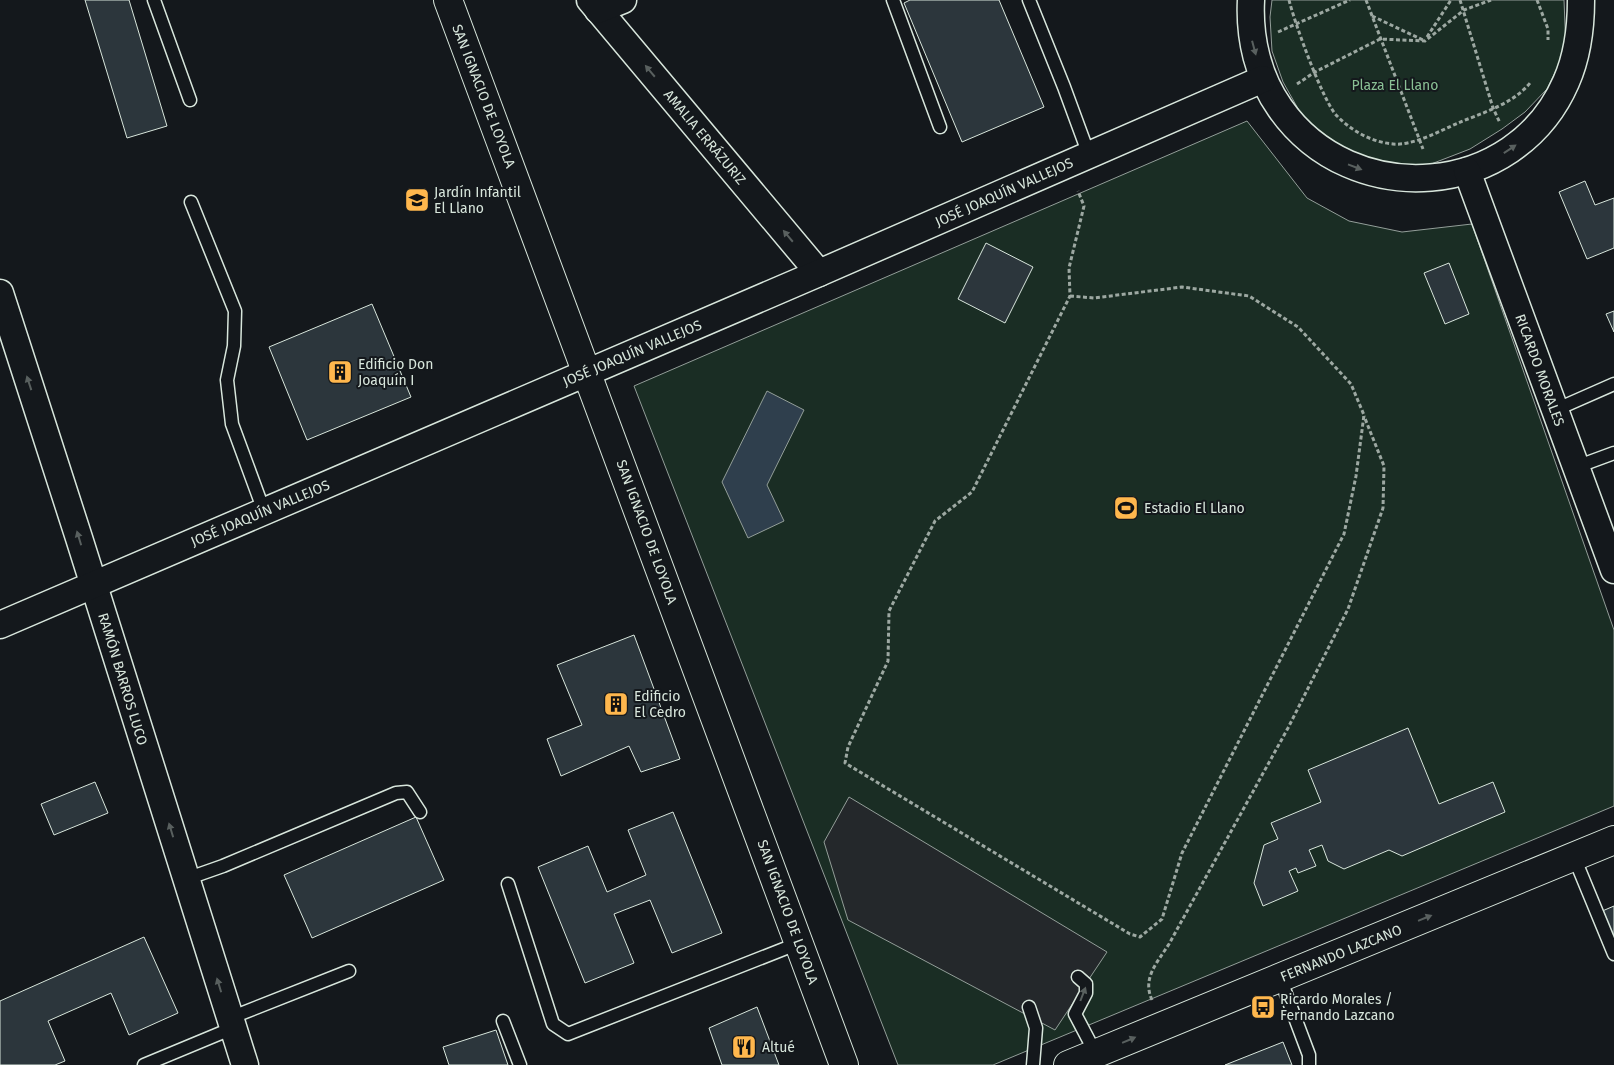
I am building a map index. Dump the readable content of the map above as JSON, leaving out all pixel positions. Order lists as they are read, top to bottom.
{
  "streets": {
    "street": [
      "SAN IGNACIO DE LOYOLA",
      "AMALIA ERRÁZURIZ",
      "JOSÉ JOAQUÍN VALLEJOS",
      "RICARDO MORALES",
      "RAMÓN BARROS LUCO",
      "FERNANDO LAZCANO"
    ]
  },
  "crossings": [
    ["SAN IGNACIO DE LOYOLA", "JOSÉ JOAQUÍN VALLEJOS"],
    ["AMALIA ERRÁZURIZ", "JOSÉ JOAQUÍN VALLEJOS"],
    ["JOSÉ JOAQUÍN VALLEJOS", "RAMÓN BARROS LUCO"]
  ],
  "one_way": ["AMALIA ERRÁZURIZ", "RAMÓN BARROS LUCO", "FERNANDO LAZCANO"],
  "parks": ["Plaza El Llano"],
  "places": {
    "school or university": ["Jardín Infantil El Llano"],
    "building": ["Edificio Don Joaquín I", "Edificio El Cedro"],
    "sports": ["Estadio El Llano"],
    "bus stop": ["Ricardo Morales / Fernando Lazcano"],
    "restaurant": ["Altué"]
  }
}
